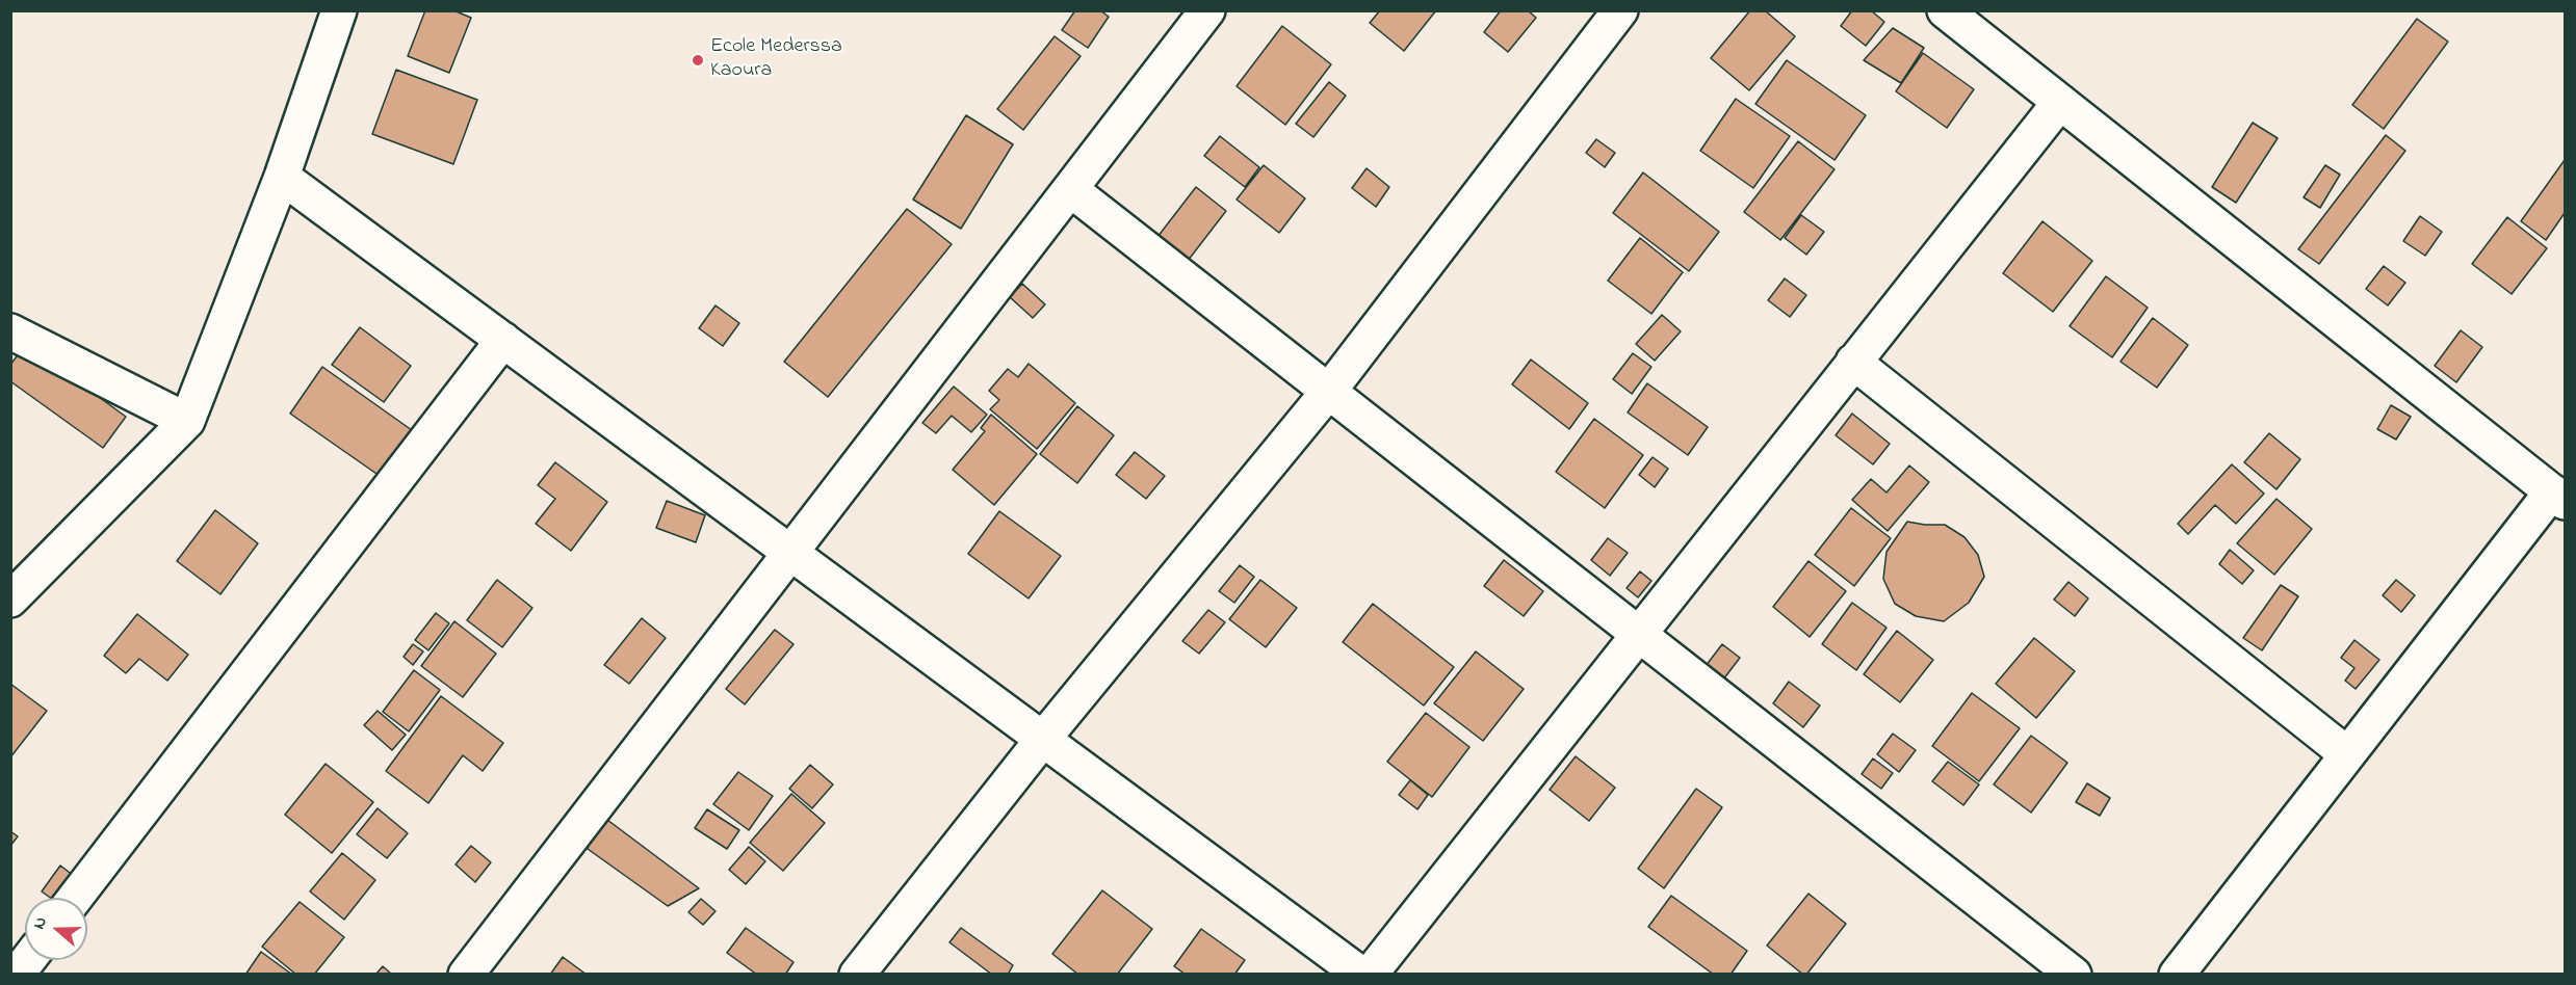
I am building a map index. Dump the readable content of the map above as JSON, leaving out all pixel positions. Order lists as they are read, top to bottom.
{
  "places": ["Ecole Mederssa Kaoura"],
  "north": "left"
}
